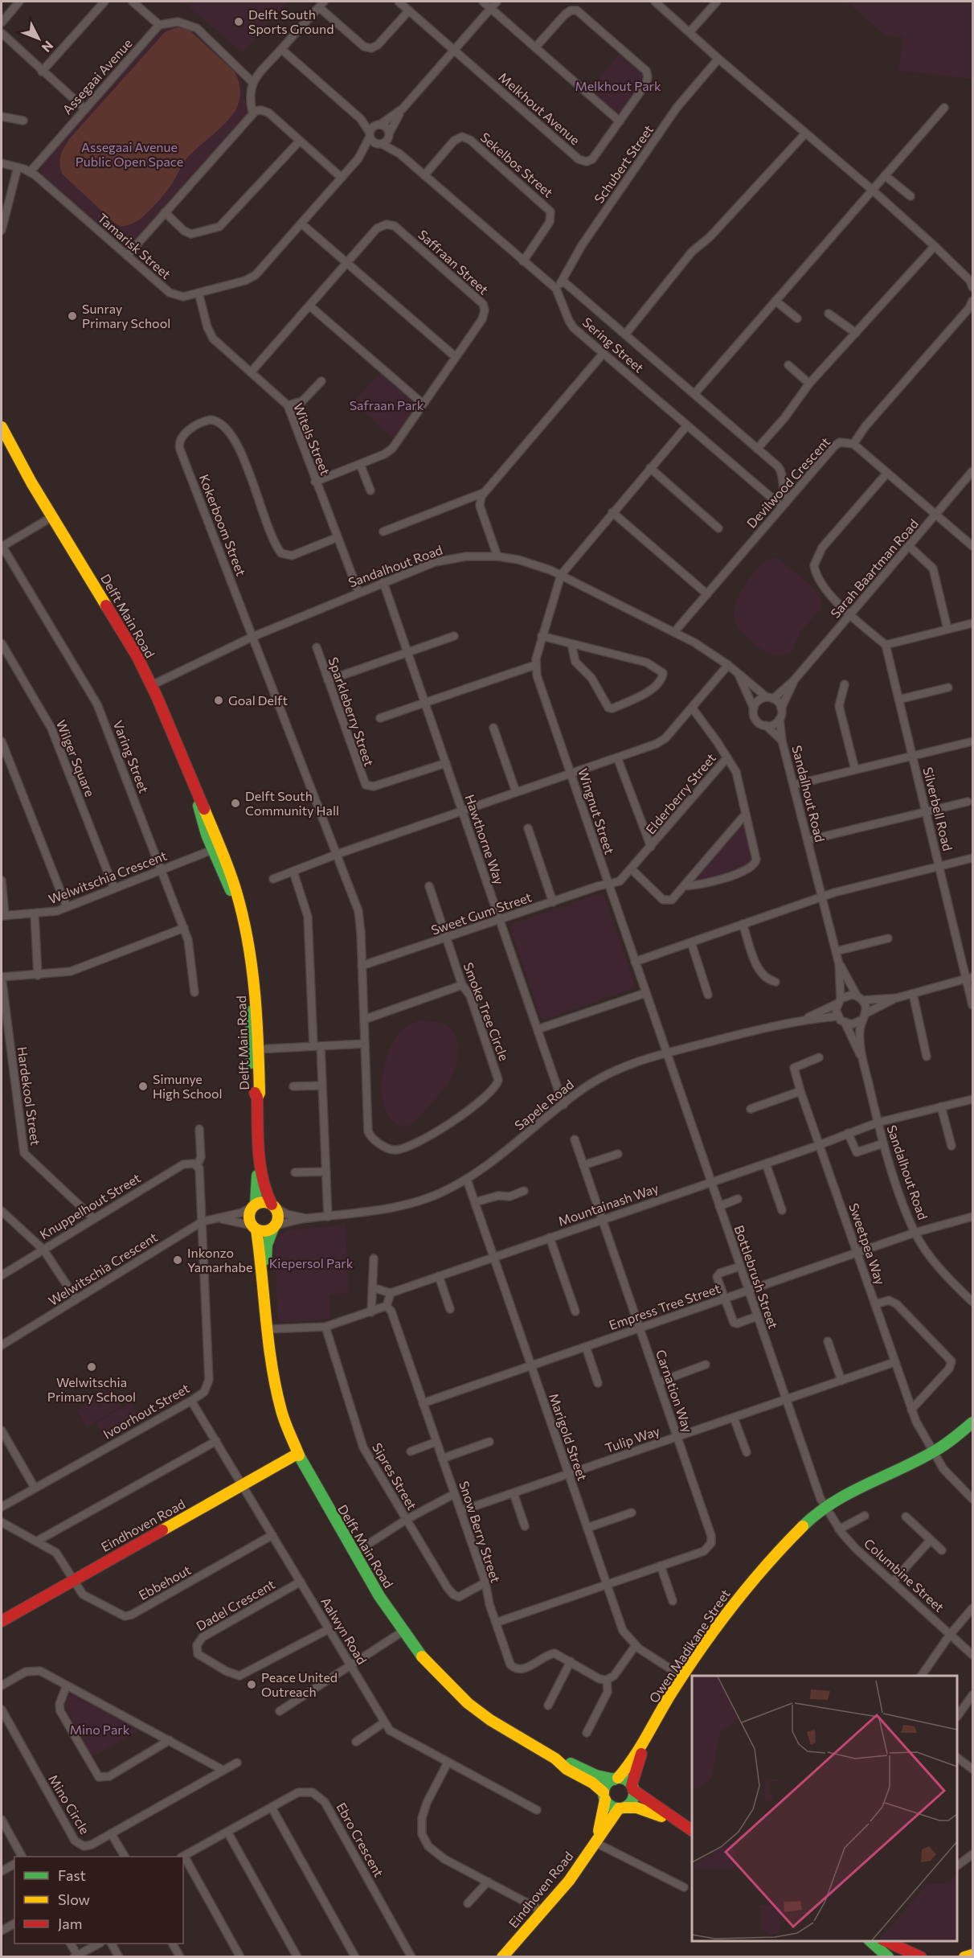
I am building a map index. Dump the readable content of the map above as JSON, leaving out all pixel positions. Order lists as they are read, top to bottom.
{
  "streets": {
    "street": [
      "Assegaai Avenue",
      "Melkhout Avenue",
      "Schubert Street",
      "Sekelbos Street",
      "Tamarisk Street",
      "Saffraan Street",
      "Sering Street",
      "Witels Street",
      "Devilwood Crescent",
      "Kokerboom Street",
      "Sandalhout Road",
      "Sarah Baartman Road",
      "Delft Main Road",
      "Sparkleberry Street",
      "Varing Street",
      "Wilger Square",
      "Elderberry Street",
      "Silverbell Road",
      "Wingnut Street",
      "Hawthorne Way",
      "Welwitschia Crescent",
      "Sweet Gum Street",
      "Smoke Tree Circle",
      "Hardekool Street",
      "Sapele Road",
      "Mountainash Way",
      "Knuppelhout Street",
      "Sweetpea Way",
      "Bottlebrush Street",
      "Empress Tree Street",
      "Carnation Way",
      "Ivoorhout Street",
      "Marigold Street",
      "Tulip Way",
      "Sipres Street",
      "Eindhoven Road",
      "Snow Berry Street",
      "Columbine Street",
      "Ebbehout",
      "Dadel Crescent",
      "Aalwyn Road",
      "Owen Madikane Street",
      "Mino Circle",
      "Ebro Crescent"
    ]
  },
  "crossings": [
    ["Assegaai Avenue", "Tamarisk Street"],
    ["Schubert Street", "Sering Street"],
    ["Sekelbos Street", "Sering Street"],
    ["Tamarisk Street", "Sering Street"],
    ["Tamarisk Street", "Witels Street"],
    ["Saffraan Street", "Witels Street"],
    ["Sering Street", "Devilwood Crescent"],
    ["Witels Street", "Kokerboom Street"],
    ["Witels Street", "Sandalhout Road"],
    ["Devilwood Crescent", "Sandalhout Road"],
    ["Kokerboom Street", "Sandalhout Road"],
    ["Kokerboom Street", "Sweet Gum Street"],
    ["Kokerboom Street", "Smoke Tree Circle"],
    ["Sandalhout Road", "Sarah Baartman Road"],
    ["Sandalhout Road", "Delft Main Road"],
    ["Sandalhout Road", "Wingnut Street"],
    ["Sandalhout Road", "Hawthorne Way"],
    ["Sandalhout Road", "Sapele Road"],
    ["Sandalhout Road", "Mountainash Way"],
    ["Sandalhout Road", "Empress Tree Street"],
    ["Delft Main Road", "Welwitschia Crescent"],
    ["Delft Main Road", "Sapele Road"],
    ["Delft Main Road", "Eindhoven Road"],
    ["Delft Main Road", "Owen Madikane Street"],
    ["Sparkleberry Street", "Hawthorne Way"],
    ["Varing Street", "Welwitschia Crescent"],
    ["Wilger Square", "Welwitschia Crescent"],
    ["Elderberry Street", "Wingnut Street"],
    ["Elderberry Street", "Sweet Gum Street"],
    ["Wingnut Street", "Sweet Gum Street"],
    ["Wingnut Street", "Sapele Road"],
    ["Wingnut Street", "Bottlebrush Street"],
    ["Hawthorne Way", "Sweet Gum Street"],
    ["Hawthorne Way", "Sapele Road"],
    ["Welwitschia Crescent", "Sapele Road"],
    ["Welwitschia Crescent", "Ivoorhout Street"],
    ["Sweet Gum Street", "Smoke Tree Circle"],
    ["Hardekool Street", "Knuppelhout Street"],
    ["Sapele Road", "Bottlebrush Street"],
    ["Sapele Road", "Marigold Street"],
    ["Mountainash Way", "Sweetpea Way"],
    ["Mountainash Way", "Bottlebrush Street"],
    ["Mountainash Way", "Carnation Way"],
    ["Mountainash Way", "Marigold Street"],
    ["Knuppelhout Street", "Ivoorhout Street"],
    ["Sweetpea Way", "Empress Tree Street"],
    ["Sweetpea Way", "Tulip Way"],
    ["Sweetpea Way", "Owen Madikane Street"],
    ["Bottlebrush Street", "Empress Tree Street"],
    ["Bottlebrush Street", "Tulip Way"],
    ["Bottlebrush Street", "Columbine Street"],
    ["Bottlebrush Street", "Owen Madikane Street"],
    ["Empress Tree Street", "Carnation Way"],
    ["Empress Tree Street", "Marigold Street"],
    ["Empress Tree Street", "Snow Berry Street"],
    ["Carnation Way", "Marigold Street"],
    ["Carnation Way", "Tulip Way"],
    ["Carnation Way", "Snow Berry Street"],
    ["Ivoorhout Street", "Aalwyn Road"],
    ["Marigold Street", "Tulip Way"],
    ["Marigold Street", "Owen Madikane Street"],
    ["Tulip Way", "Snow Berry Street"],
    ["Sipres Street", "Snow Berry Street"],
    ["Eindhoven Road", "Ebbehout"],
    ["Eindhoven Road", "Aalwyn Road"],
    ["Eindhoven Road", "Owen Madikane Street"],
    ["Columbine Street", "Owen Madikane Street"],
    ["Ebbehout", "Aalwyn Road"],
    ["Dadel Crescent", "Aalwyn Road"]
  ],
  "parks": [
    "Melkhout Park",
    "Assegaai Avenue Public Open Space",
    "Safraan Park",
    "Kiepersol Park",
    "Mino Park"
  ],
  "places": [
    "Delft South Sports Ground",
    "Sunray Primary School",
    "Goal Delft",
    "Delft South Community Hall",
    "Simunye High School",
    "Inkonzo Yamarhabe",
    "Welwitschia Primary School",
    "Peace United Outreach"
  ],
  "legend": ["Fast", "Slow", "Jam"],
  "north": "bottom right"
}
